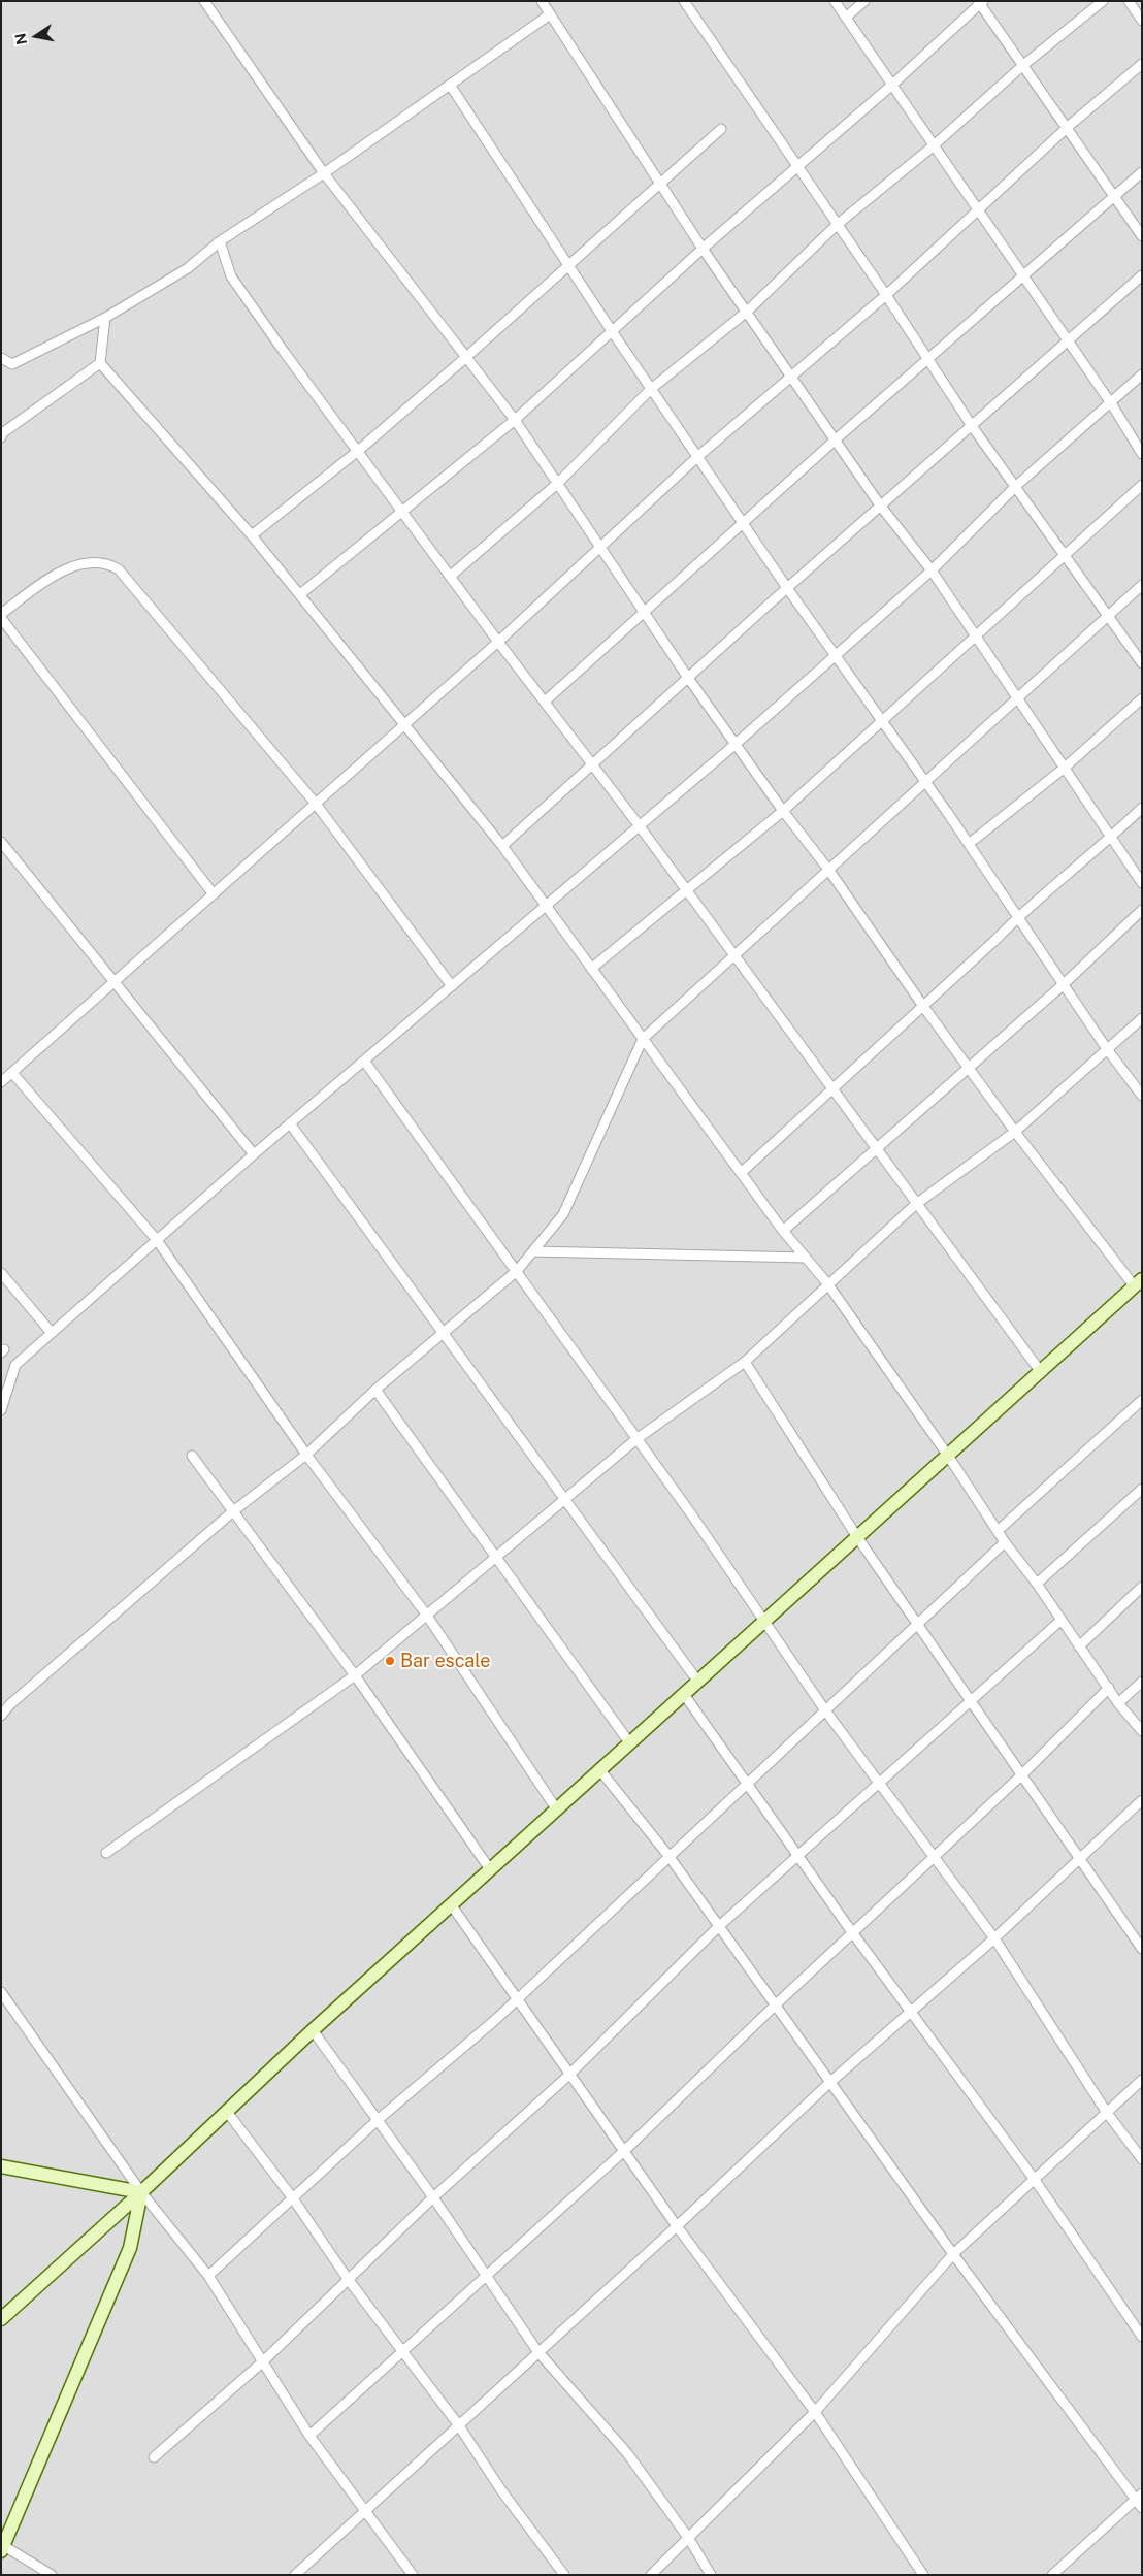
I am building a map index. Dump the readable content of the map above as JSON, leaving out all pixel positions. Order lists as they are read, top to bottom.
{
  "places": ["Bar escale"],
  "north": "left"
}
